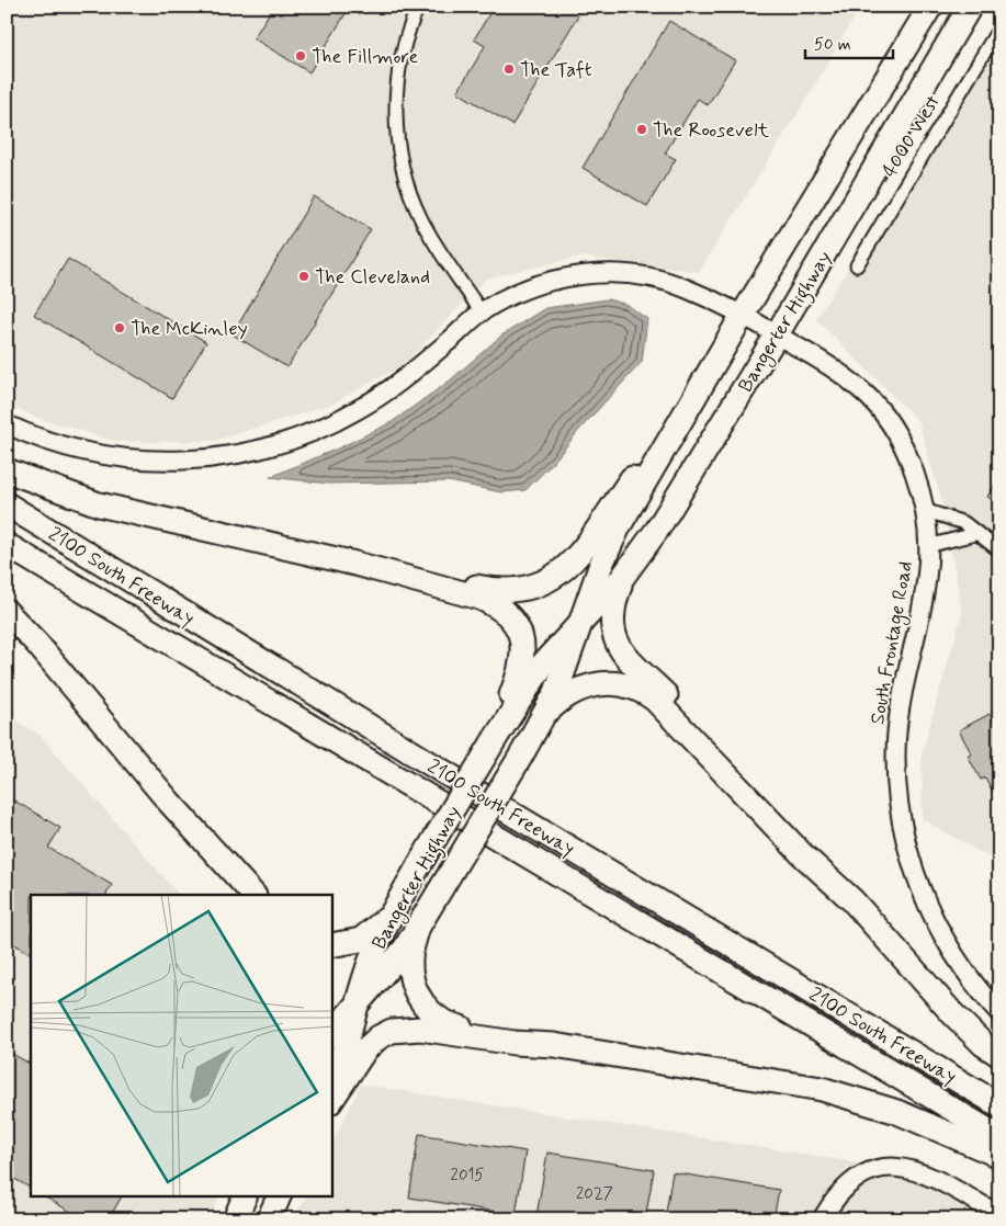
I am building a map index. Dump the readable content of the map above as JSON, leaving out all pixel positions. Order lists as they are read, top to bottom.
{
  "streets": {
    "highway": ["Bangerter Highway", "2100 South Freeway"],
    "street": ["4000 West", "South Frontage Road"]
  },
  "crossings": [
    ["Bangerter Highway", "South Frontage Road"]
  ],
  "places": [
    "The Fillmore",
    "The Taft",
    "The Roosevelt",
    "The Cleveland",
    "The McKinley"
  ],
  "house_numbers": ["2015", "2027"],
  "scale_bar": "50 m"
}
